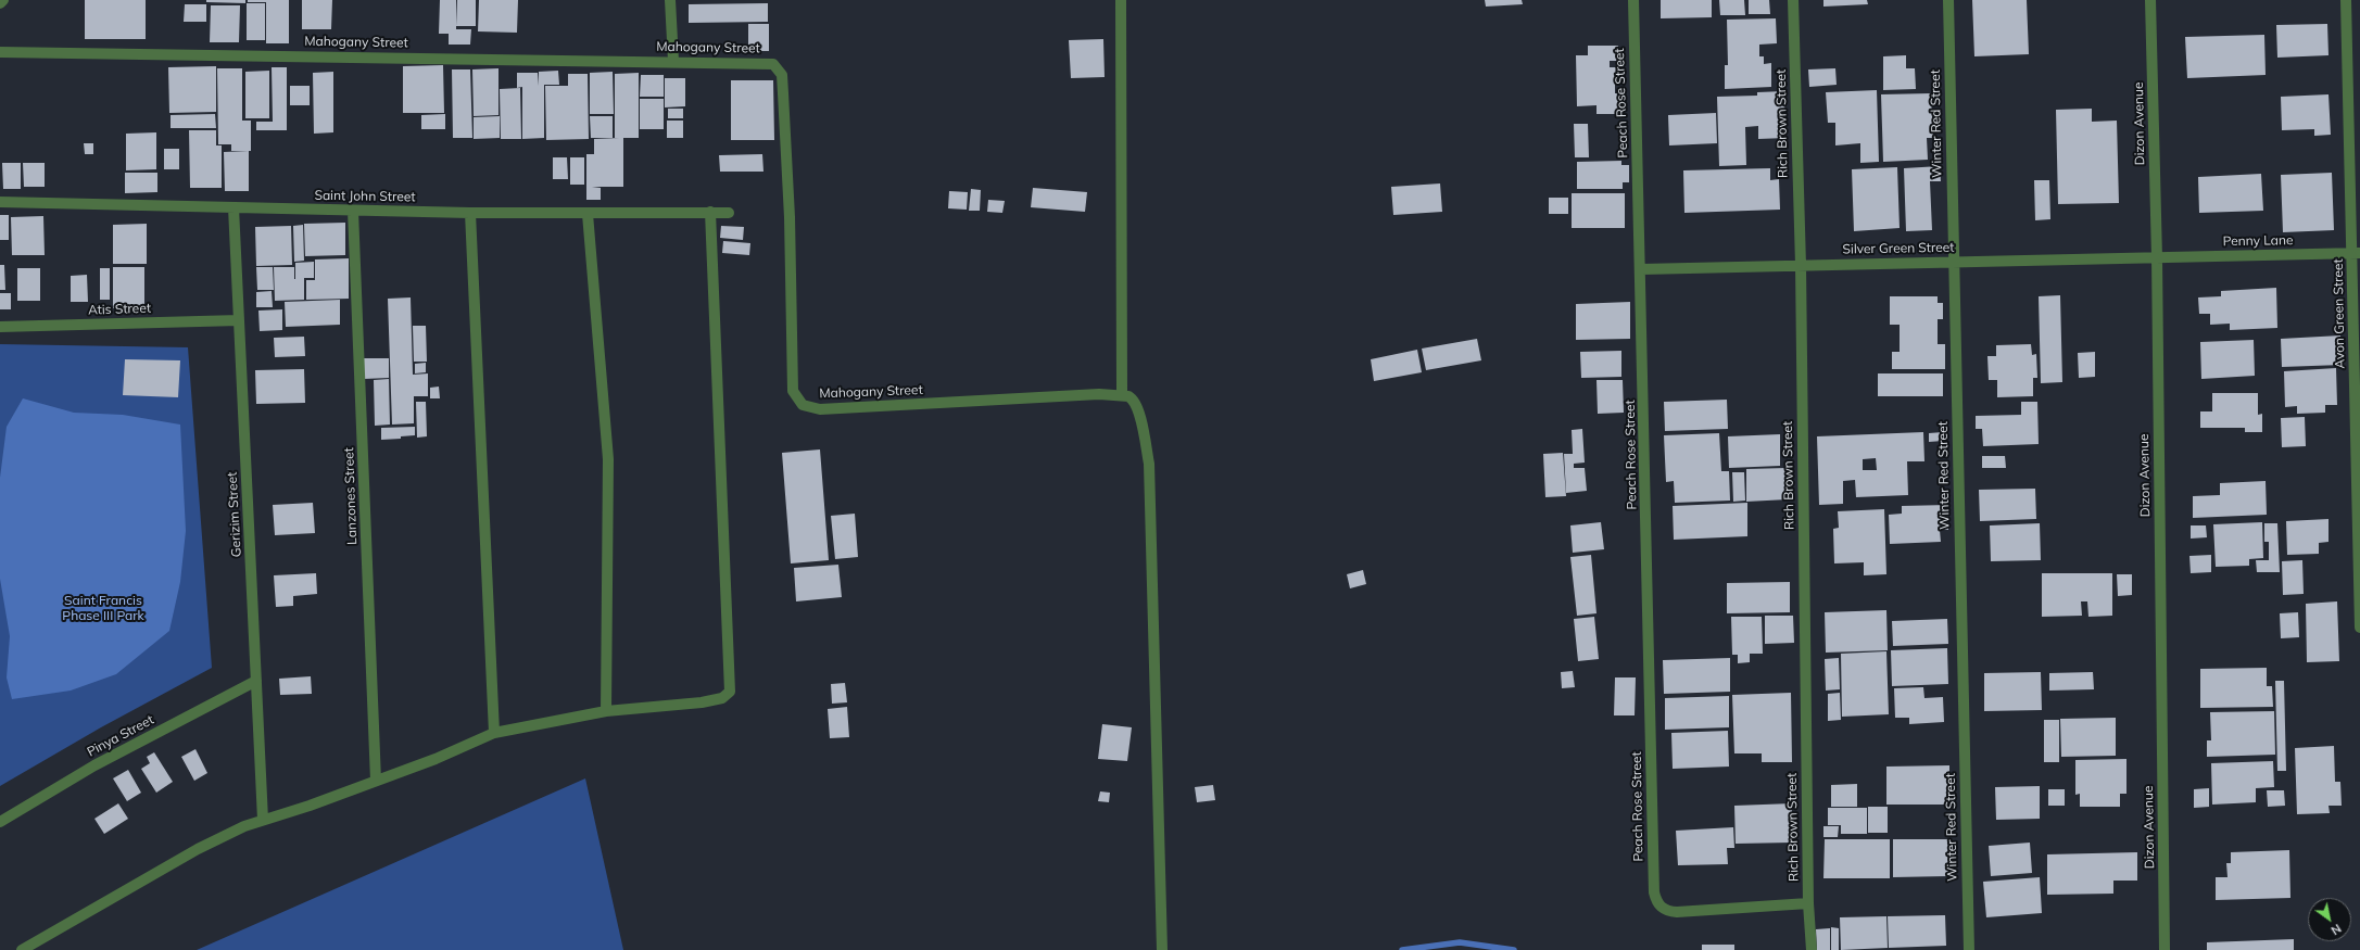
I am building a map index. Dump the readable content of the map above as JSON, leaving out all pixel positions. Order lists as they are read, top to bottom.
{
  "streets": {
    "street": [
      "Mahogany Street",
      "Peach Rose Street",
      "Rich Brown Street",
      "Winter Red Street",
      "Dizon Avenue",
      "Saint John Street",
      "Penny Lane",
      "Silver Green Street",
      "Atis Street",
      "Avon Green Street",
      "Lanzones Street",
      "Gerizim Street",
      "Pinya Street"
    ]
  },
  "crossings": [
    ["Peach Rose Street", "Rich Brown Street"],
    ["Peach Rose Street", "Silver Green Street"],
    ["Rich Brown Street", "Silver Green Street"],
    ["Winter Red Street", "Silver Green Street"],
    ["Dizon Avenue", "Penny Lane"],
    ["Dizon Avenue", "Silver Green Street"],
    ["Saint John Street", "Lanzones Street"],
    ["Saint John Street", "Gerizim Street"],
    ["Penny Lane", "Silver Green Street"],
    ["Penny Lane", "Avon Green Street"],
    ["Atis Street", "Gerizim Street"],
    ["Gerizim Street", "Pinya Street"]
  ],
  "parks": ["Saint Francis Phase III Park"],
  "north": "bottom right"
}
